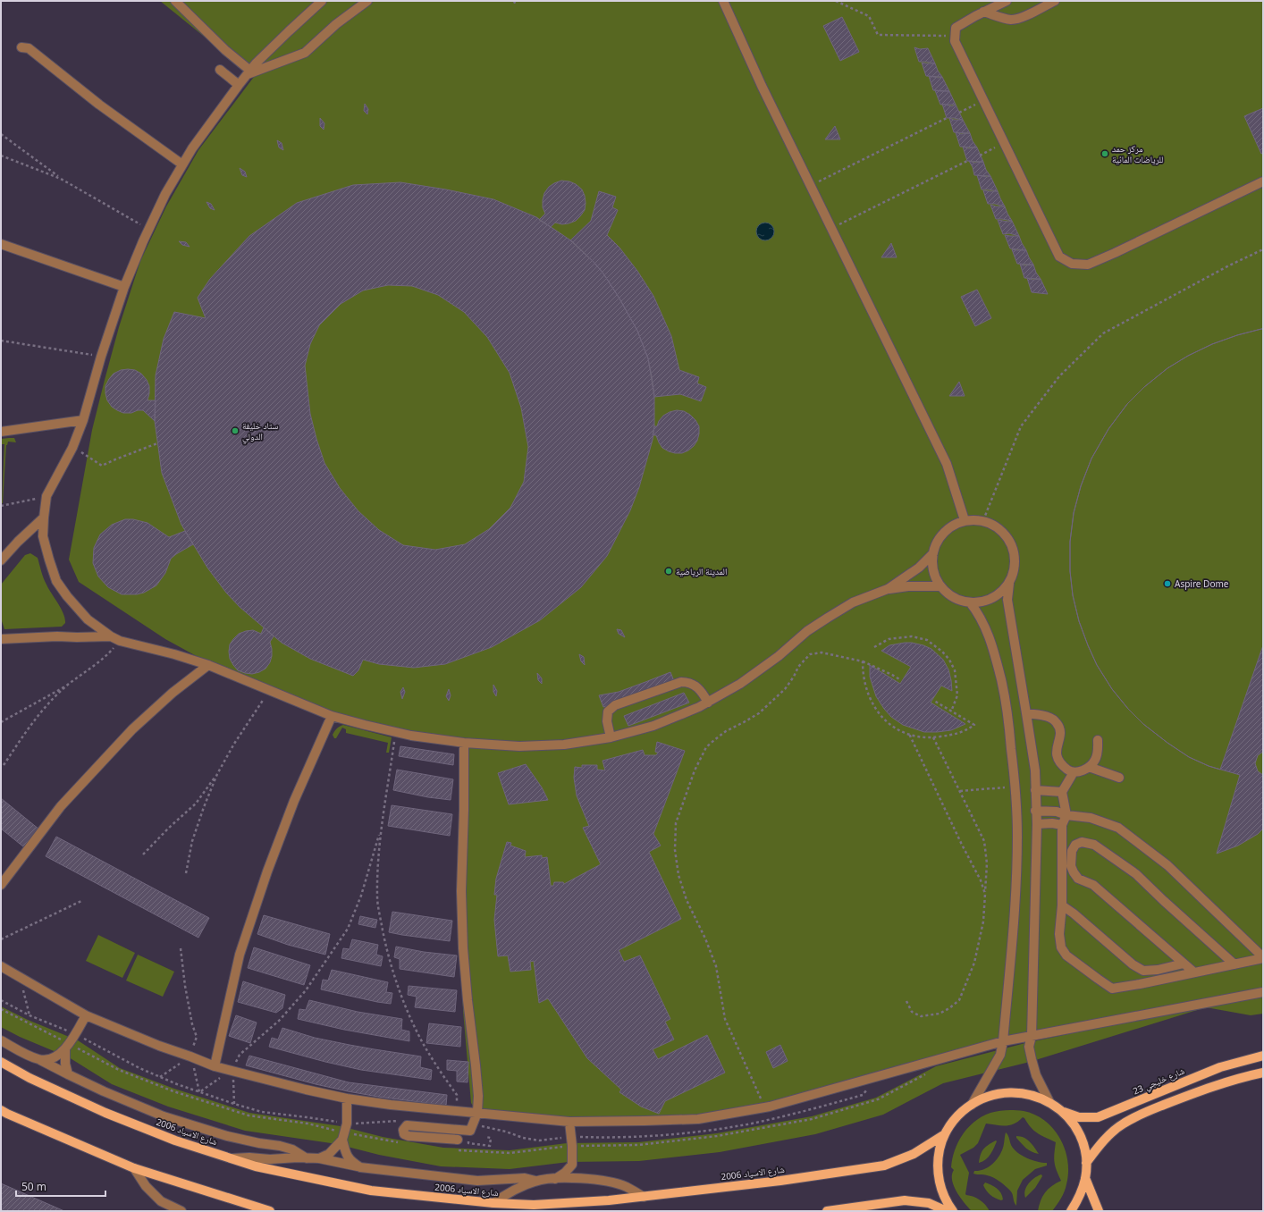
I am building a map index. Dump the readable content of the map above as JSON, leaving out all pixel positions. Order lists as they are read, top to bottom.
{
  "streets": {
    "main road": ["شارع خليجي 23", "شارع الاسياد 2006"]
  },
  "places": [
    "مركز حمد للرياضات المائية",
    "ستاد خليفة الدولي",
    "المدينة الرياضية",
    "Aspire Dome"
  ],
  "scale_bar": "50 m"
}
